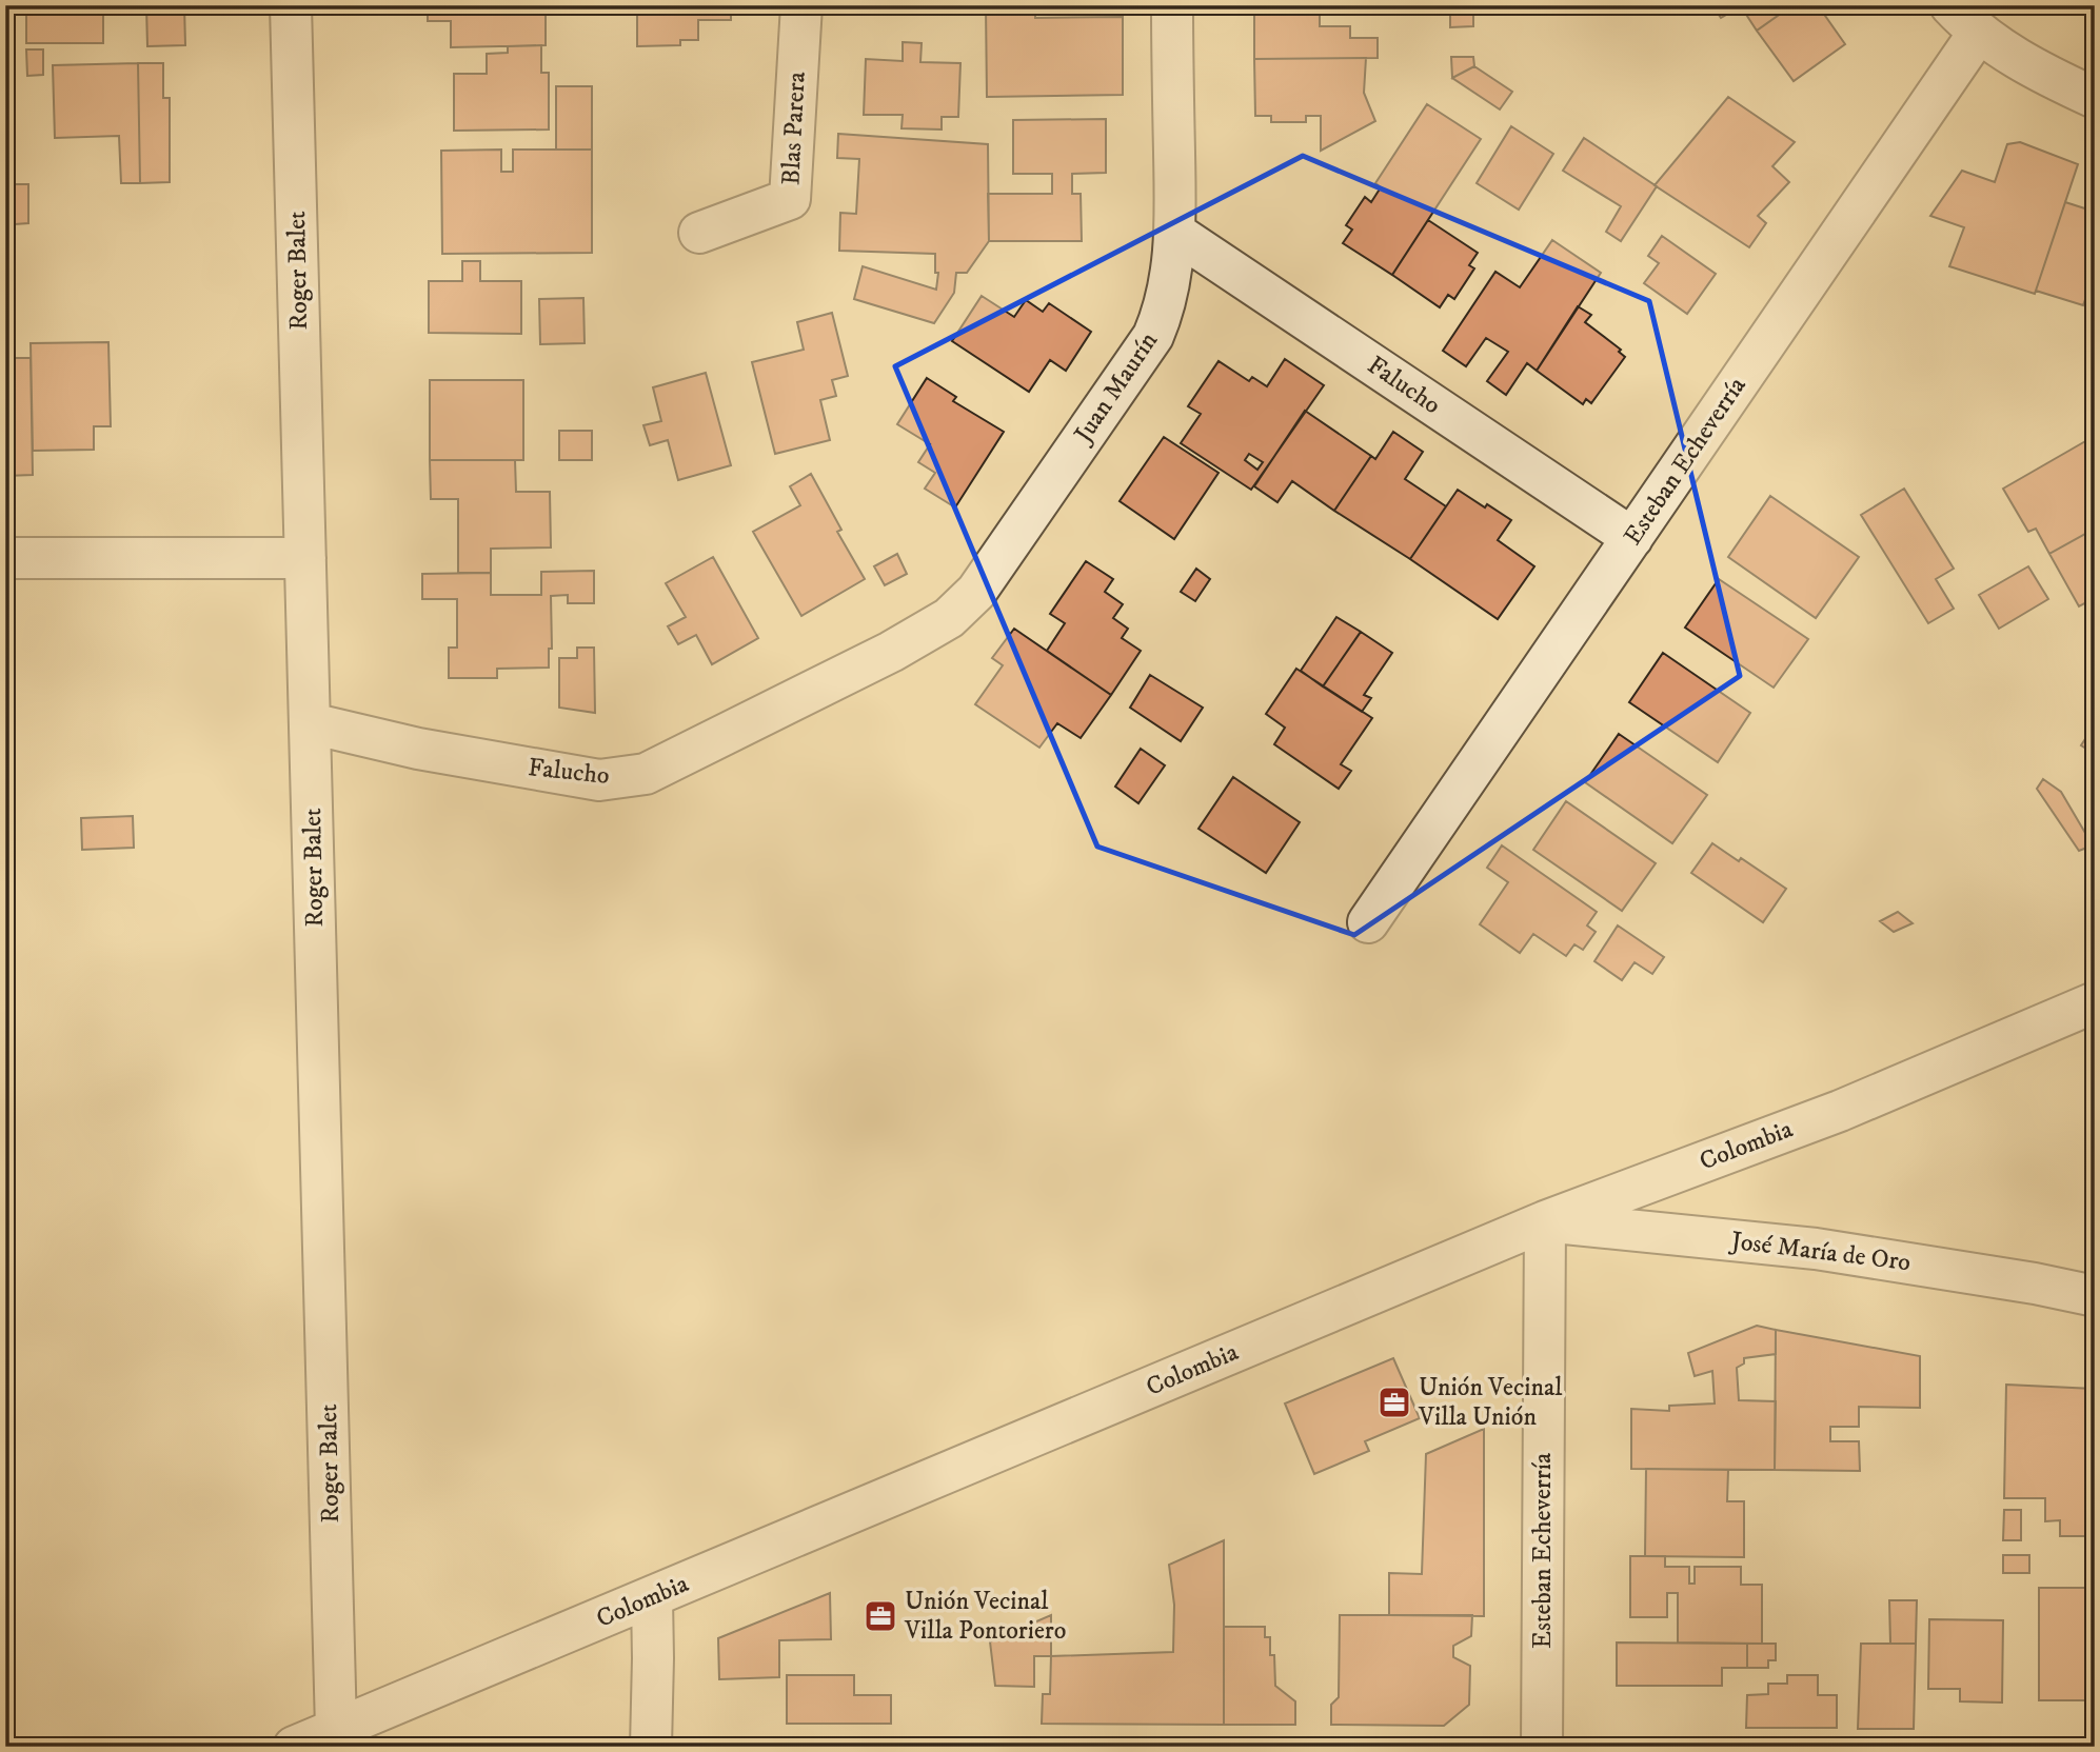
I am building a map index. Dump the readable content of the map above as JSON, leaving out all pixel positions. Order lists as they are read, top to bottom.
{
  "streets": {
    "street": [
      "Blas Parera",
      "Roger Balet",
      "Falucho",
      "Juan Maurín",
      "Esteban Echeverría",
      "Colombia",
      "José María de Oro"
    ]
  },
  "crossings": [
    ["Roger Balet", "Falucho"],
    ["Roger Balet", "Colombia"],
    ["Falucho", "Juan Maurín"],
    ["Falucho", "Esteban Echeverría"],
    ["Esteban Echeverría", "Colombia"],
    ["Esteban Echeverría", "José María de Oro"],
    ["Colombia", "José María de Oro"]
  ],
  "places": {
    "office": ["Unión Vecinal Villa Unión", "Unión Vecinal Villa Pontoriero"]
  }
}
